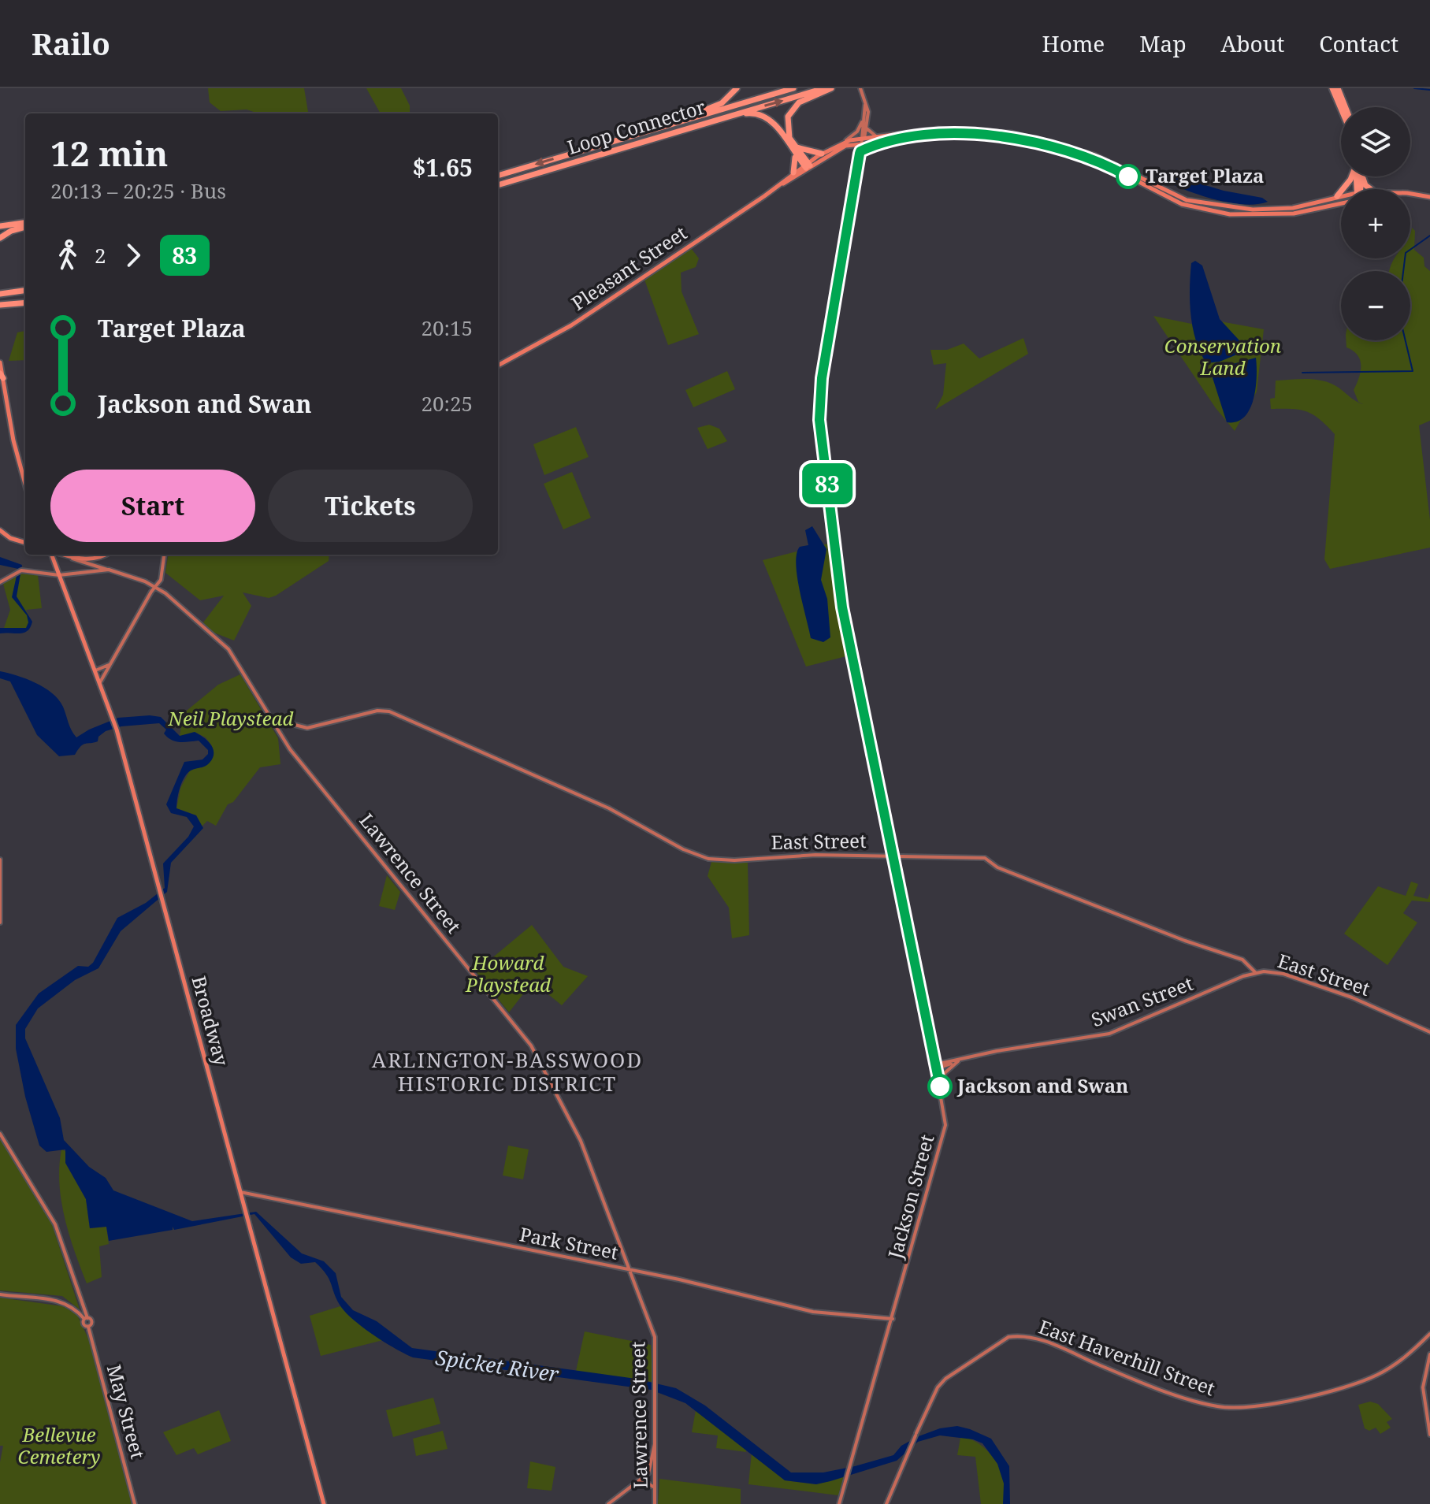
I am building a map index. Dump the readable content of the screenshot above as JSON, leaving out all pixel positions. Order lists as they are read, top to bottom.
{
  "streets": {
    "highway": ["Loop Connector"],
    "main road": [
      "Pleasant Street",
      "East Street",
      "Lawrence Street",
      "Swan Street",
      "Broadway",
      "Jackson Street",
      "Park Street",
      "East Haverhill Street",
      "May Street"
    ]
  },
  "crossings": [
    ["Pleasant Street", "Jackson Street"],
    ["East Street", "Lawrence Street"],
    ["East Street", "Swan Street"],
    ["East Street", "Jackson Street"],
    ["Lawrence Street", "Park Street"],
    ["Swan Street", "Jackson Street"],
    ["Broadway", "Park Street"],
    ["Jackson Street", "Park Street"]
  ],
  "districts": ["ARLINGTON-BASSWOOD HISTORIC DISTRICT"],
  "water": ["Spicket River"],
  "parks": [
    "Conservation Land",
    "Neil Playstead",
    "Howard Playstead",
    "Bellevue Cemetery"
  ],
  "places": ["Target Plaza", "Jackson and Swan"],
  "lines": ["bus line 83"],
  "page": {
    "header": "Railo",
    "nav": [
      "Home",
      "Map",
      "About",
      "Contact"
    ],
    "on_map": "83",
    "map_buttons": ["+", "−"],
    "heading": ["12 min", "20:13 – 20:25 · Bus", "$1.65"],
    "legs": ["2", "83"],
    "list": [
      {
        "name": "Target Plaza",
        "value": "20:15"
      },
      {
        "name": "Jackson and Swan",
        "value": "20:25"
      }
    ],
    "buttons": ["Start", "Tickets"]
  }
}
